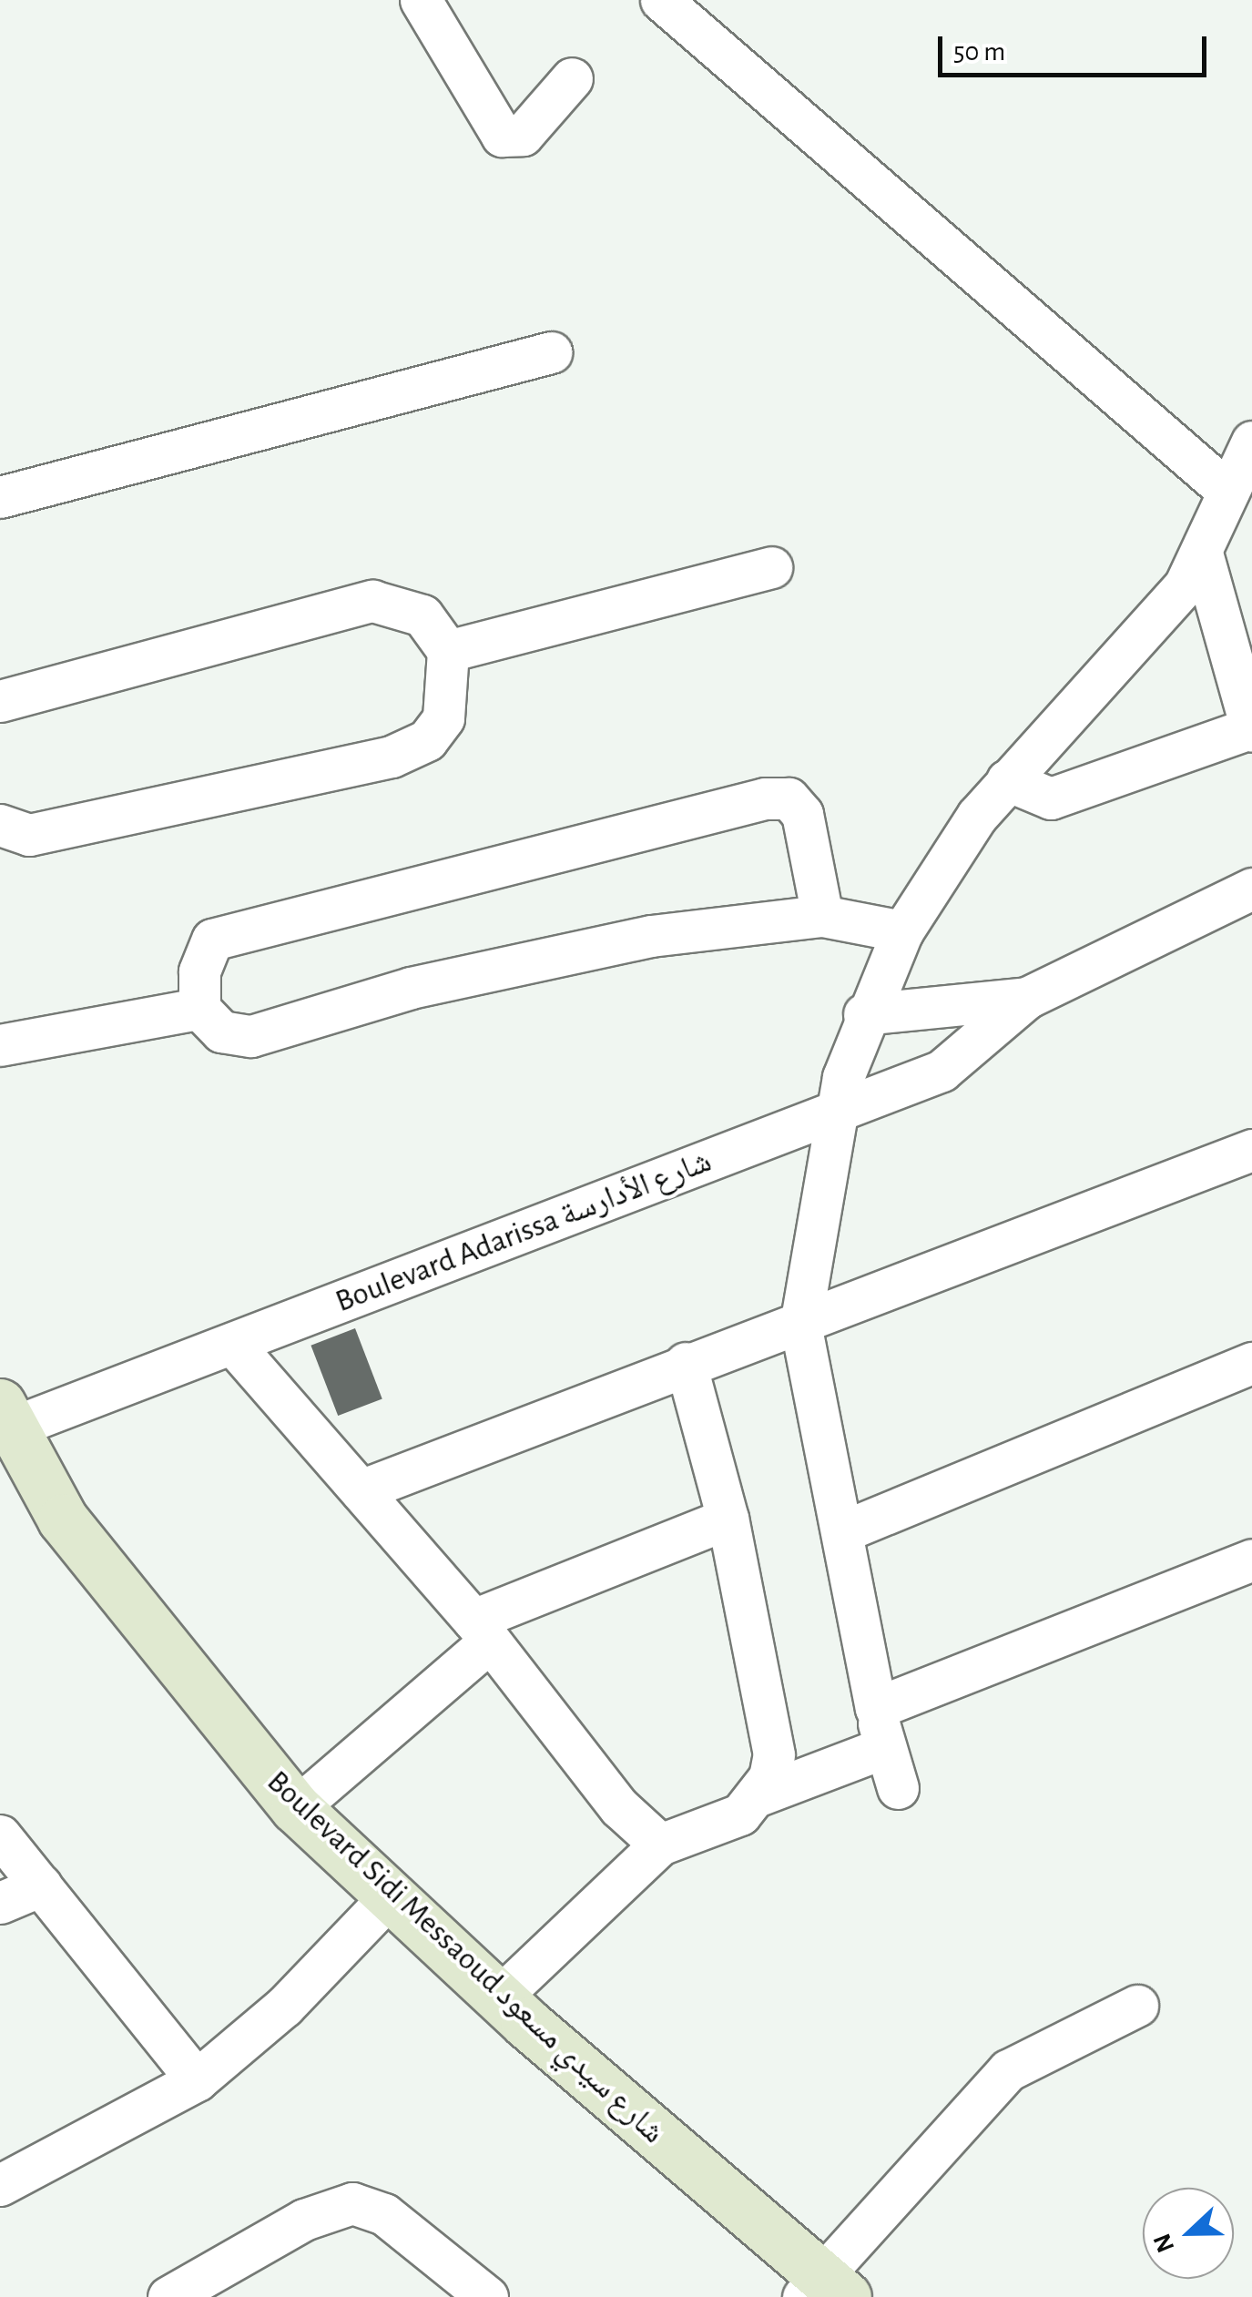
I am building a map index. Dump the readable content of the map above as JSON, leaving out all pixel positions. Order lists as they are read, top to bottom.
{
  "streets": {
    "street": ["Boulevard Adarissa شارع الأدارسة", "Boulevard Sidi Messaoud شارع سيدي مسعود"]
  },
  "crossings": [
    ["Boulevard Adarissa شارع الأدارسة", "Boulevard Sidi Messaoud شارع سيدي مسعود"]
  ],
  "scale_bar": "50 m",
  "north": "left"
}
